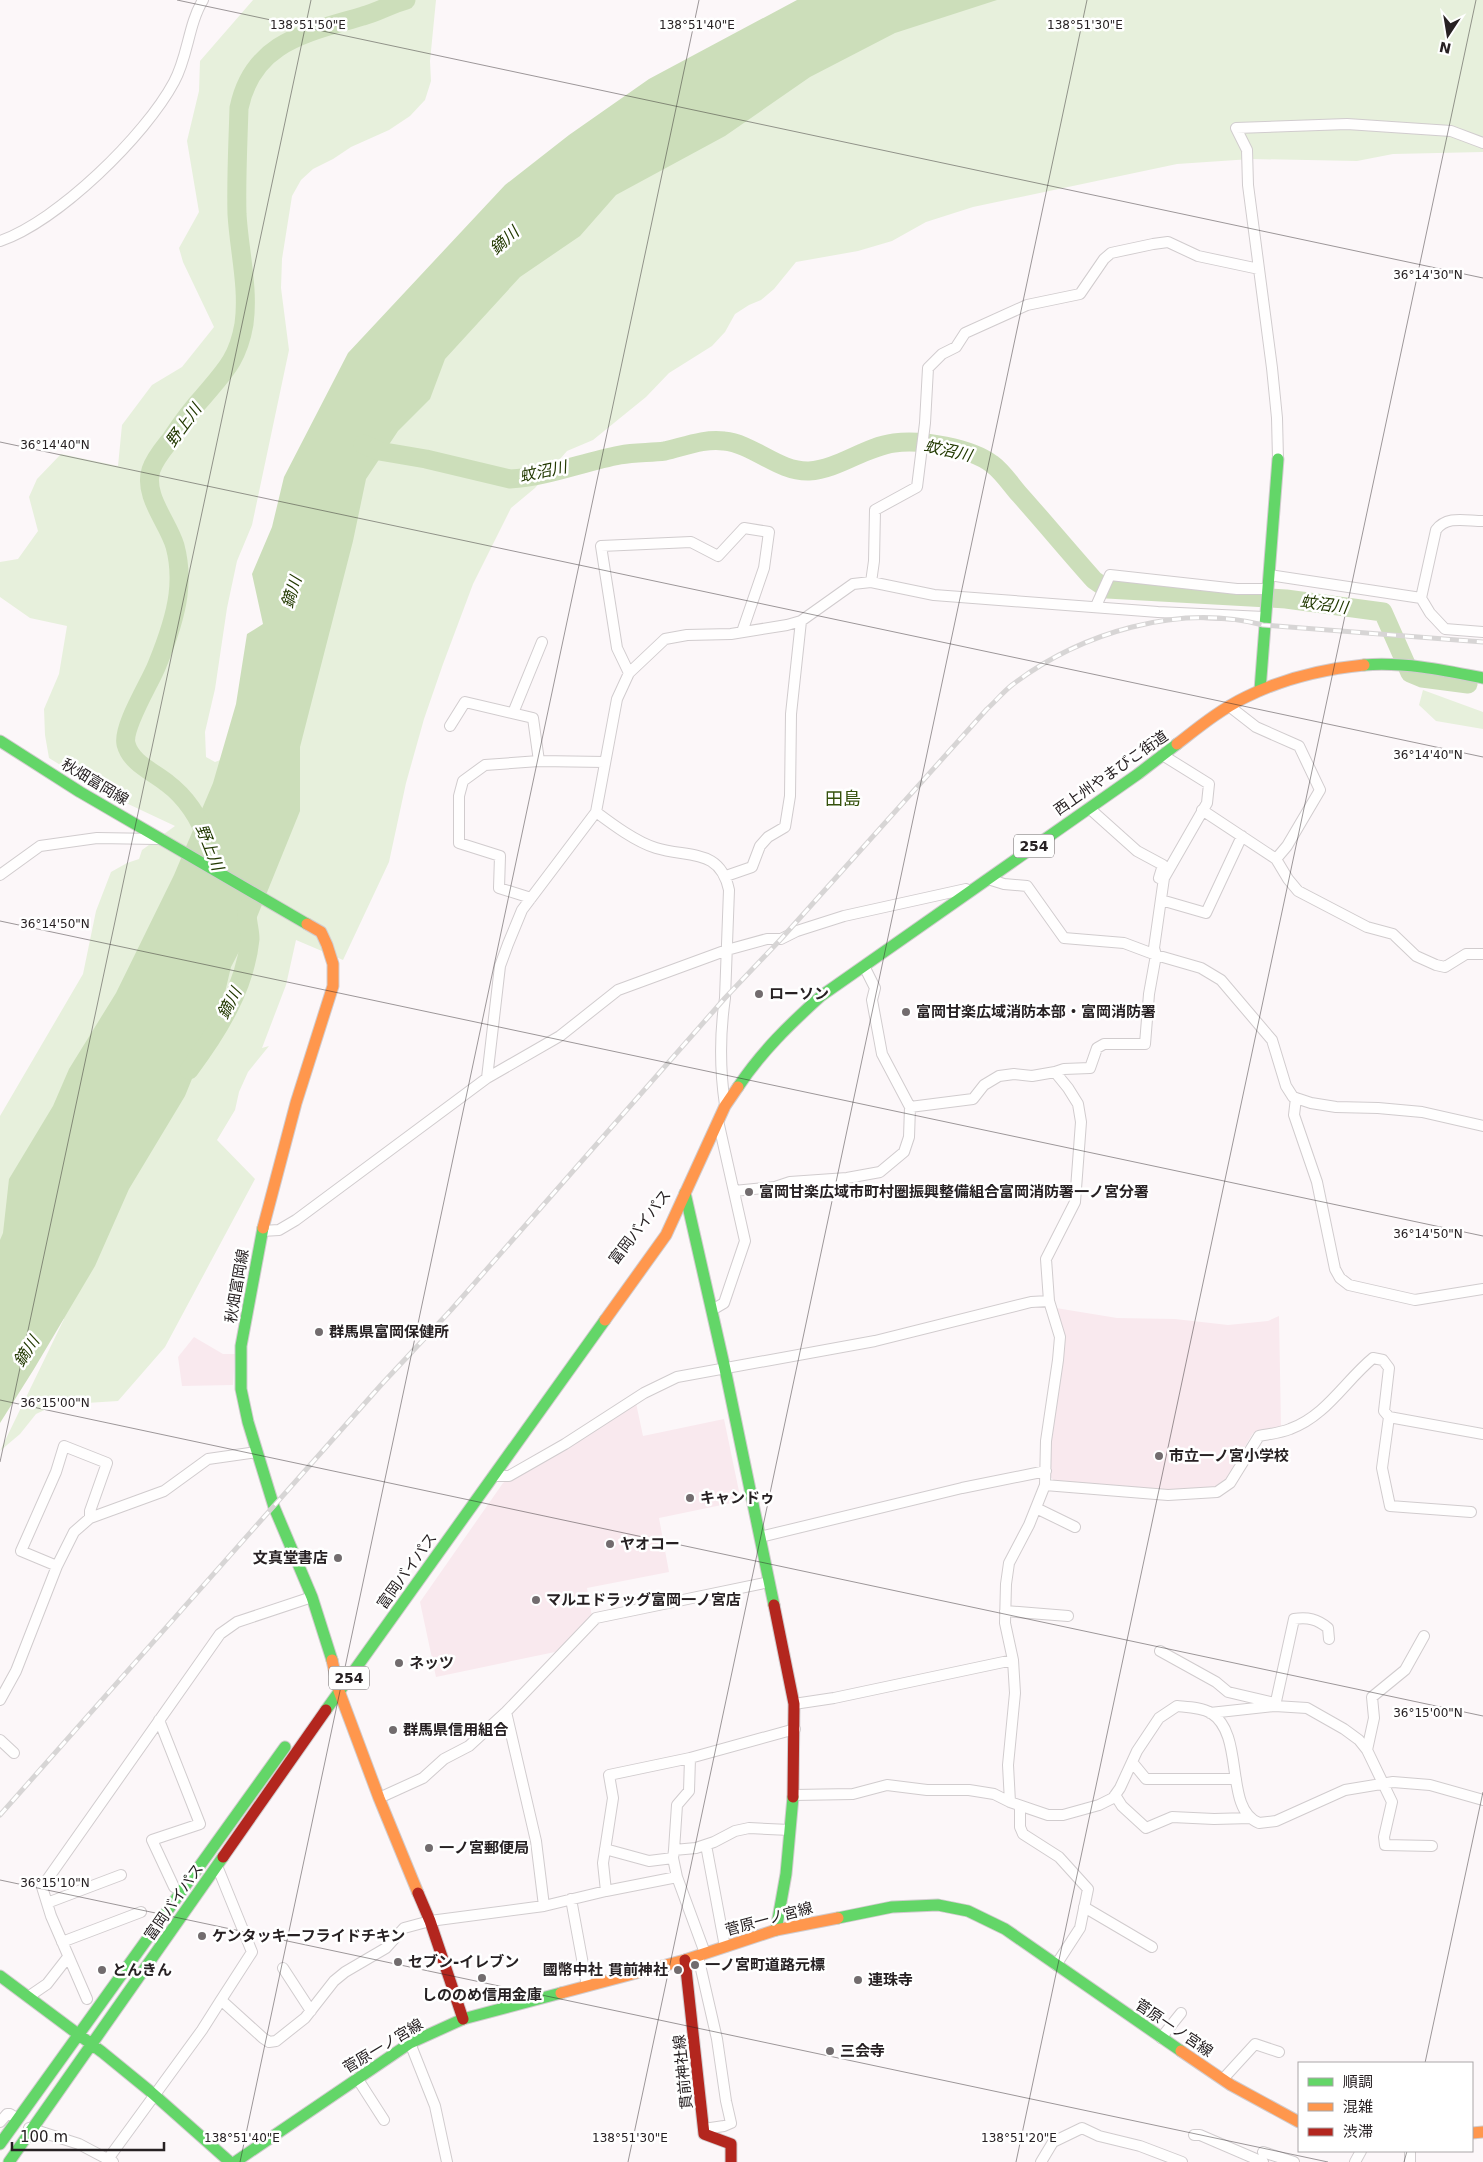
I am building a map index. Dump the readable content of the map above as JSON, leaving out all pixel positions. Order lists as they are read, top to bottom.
{
  "streets": {
    "main road": [
      "西上州やまびこ街道",
      "秋畑富岡線",
      "254",
      "富岡バイパス",
      "菅原一ノ宮線",
      "貫前神社線"
    ]
  },
  "crossings": [
    ["西上州やまびこ街道", "富岡バイパス"],
    ["秋畑富岡線", "254"],
    ["秋畑富岡線", "富岡バイパス"],
    ["秋畑富岡線", "菅原一ノ宮線"],
    ["菅原一ノ宮線", "貫前神社線"]
  ],
  "districts": ["田島"],
  "water": ["鏑川", "野上川", "蚊沼川"],
  "places": [
    "ローソン",
    "富岡甘楽広域消防本部・富岡消防署",
    "富岡甘楽広域市町村圏振興整備組合富岡消防署一ノ宮分署",
    "群馬県富岡保健所",
    "市立一ノ宮小学校",
    "キャンドゥ",
    "ヤオコー",
    "文真堂書店",
    "マルエドラッグ富岡一ノ宮店",
    "ネッツ",
    "群馬県信用組合",
    "一ノ宮郵便局",
    "ケンタッキーフライドチキン",
    "セブン-イレブン",
    "一ノ宮町道路元標",
    "とんきん",
    "國幣中社 貫前神社",
    "しののめ信用金庫",
    "連珠寺",
    "三会寺"
  ],
  "legend": ["順調", "混雑", "渋滞"],
  "scale_bar": "100 m",
  "north": "bottom",
  "coordinates": [
    "138°51'50\"E",
    "138°51'40\"E",
    "138°51'30\"E",
    "36°14'30\"N",
    "36°14'40\"N",
    "36°14'50\"N",
    "36°15'00\"N",
    "36°15'10\"N",
    "138°51'20\"E"
  ]
}
